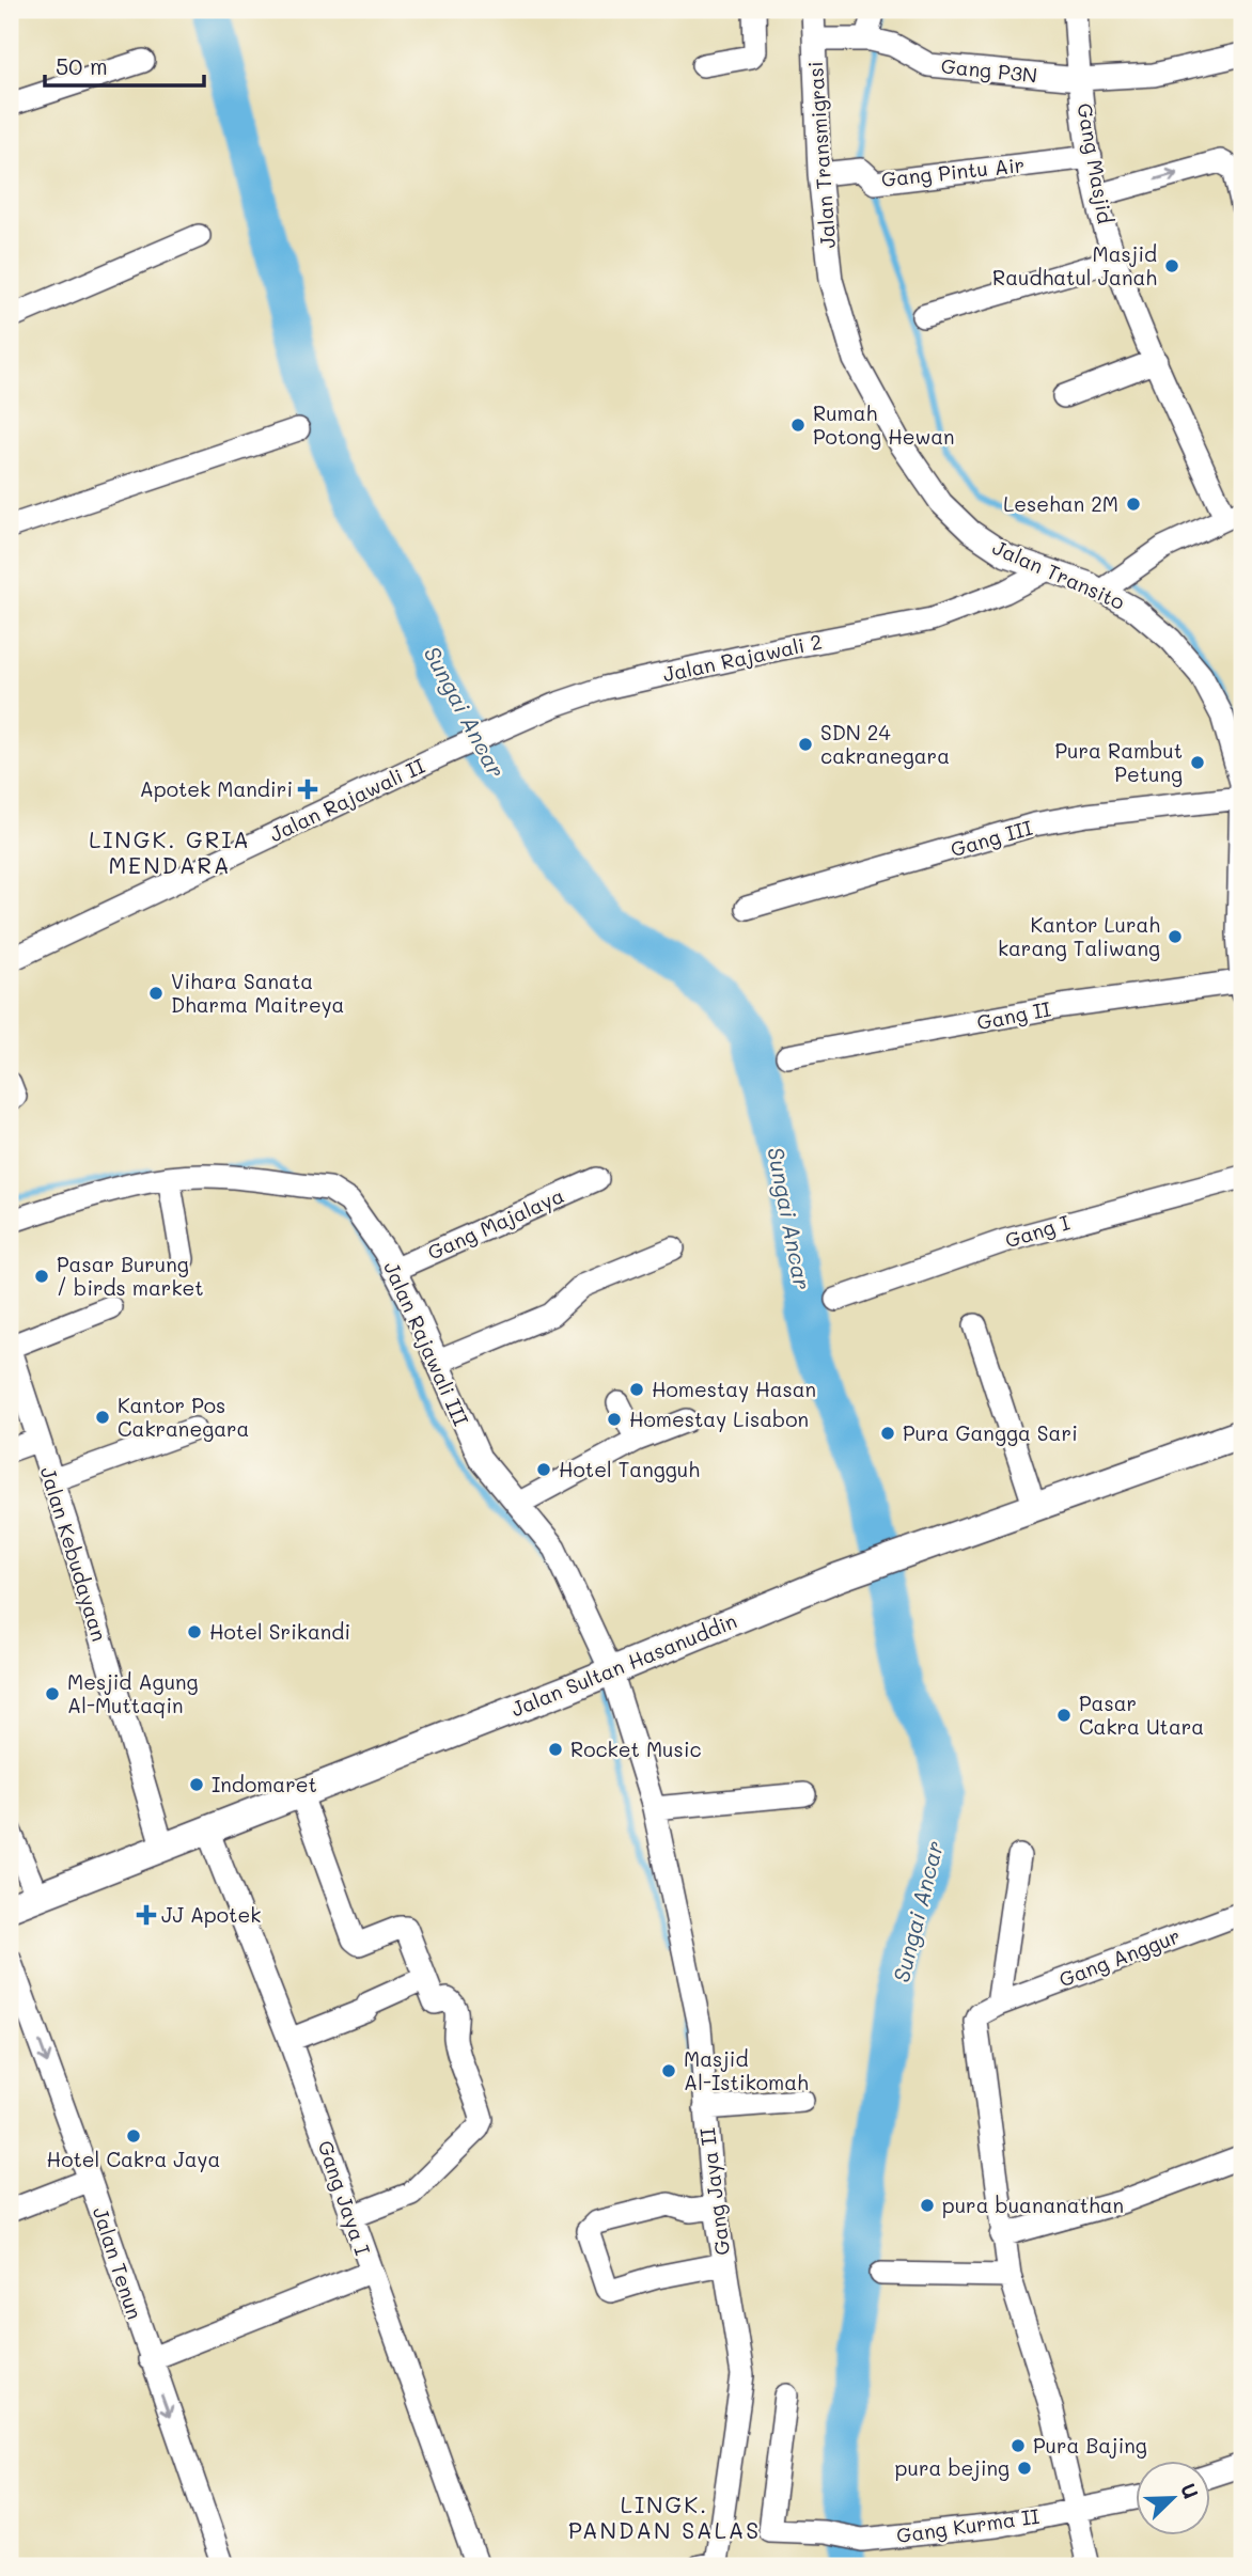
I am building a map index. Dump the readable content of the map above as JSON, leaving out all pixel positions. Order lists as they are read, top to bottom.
{
  "streets": {
    "main road": ["Jalan Sultan Hasanuddin"],
    "street": [
      "Gang P3N",
      "Jalan Transmigrasi",
      "Gang Masjid",
      "Gang Pintu Air",
      "Jalan Transito",
      "Jalan Rajawali 2",
      "Jalan Rajawali II",
      "Gang III",
      "Gang II",
      "Gang Majalaya",
      "Gang I",
      "Jalan Rajawali III",
      "Jalan Kebudayaan",
      "Gang Anggur",
      "Gang Jaya II",
      "Gang Jaya I",
      "Jalan Tenun",
      "Gang Kurma II"
    ]
  },
  "crossings": [
    ["Gang P3N", "Jalan Transmigrasi"],
    ["Gang P3N", "Gang Masjid"],
    ["Jalan Transmigrasi", "Gang Pintu Air"],
    ["Jalan Transmigrasi", "Jalan Transito"],
    ["Gang Masjid", "Gang Pintu Air"],
    ["Jalan Transito", "Jalan Rajawali 2"],
    ["Jalan Transito", "Gang III"],
    ["Jalan Transito", "Gang II"],
    ["Jalan Rajawali 2", "Jalan Rajawali II"],
    ["Gang Majalaya", "Jalan Rajawali III"],
    ["Jalan Rajawali III", "Jalan Sultan Hasanuddin"],
    ["Jalan Rajawali III", "Gang Jaya II"],
    ["Jalan Kebudayaan", "Jalan Sultan Hasanuddin"],
    ["Jalan Sultan Hasanuddin", "Gang Jaya II"],
    ["Jalan Sultan Hasanuddin", "Gang Jaya I"]
  ],
  "one_way": ["Jalan Tenun"],
  "districts": ["LINGK. GRIA MENDARA", "LINGK. PANDAN SALAS"],
  "water": ["Sungai Ancar"],
  "places": {
    "other": [
      "Masjid Raudhatul Janah",
      "Rumah Potong Hewan",
      "Lesehan 2M",
      "SDN 24 cakranegara",
      "Pura Rambut Petung",
      "Kantor Lurah karang Taliwang",
      "Vihara Sanata Dharma Maitreya",
      "Pasar Burung / birds market",
      "Homestay Hasan",
      "Kantor Pos Cakranegara",
      "Homestay Lisabon",
      "Pura Gangga Sari",
      "Hotel Tangguh",
      "Hotel Srikandi",
      "Mesjid Agung Al-Muttaqin",
      "Pasar Cakra Utara",
      "Rocket Music",
      "Indomaret",
      "Masjid Al-Istikomah",
      "Hotel Cakra Jaya",
      "pura buananathan",
      "Pura Bajing",
      "pura bejing"
    ],
    "health": ["Apotek Mandiri", "JJ Apotek"]
  },
  "scale_bar": "50 m",
  "north": "top right"
}
